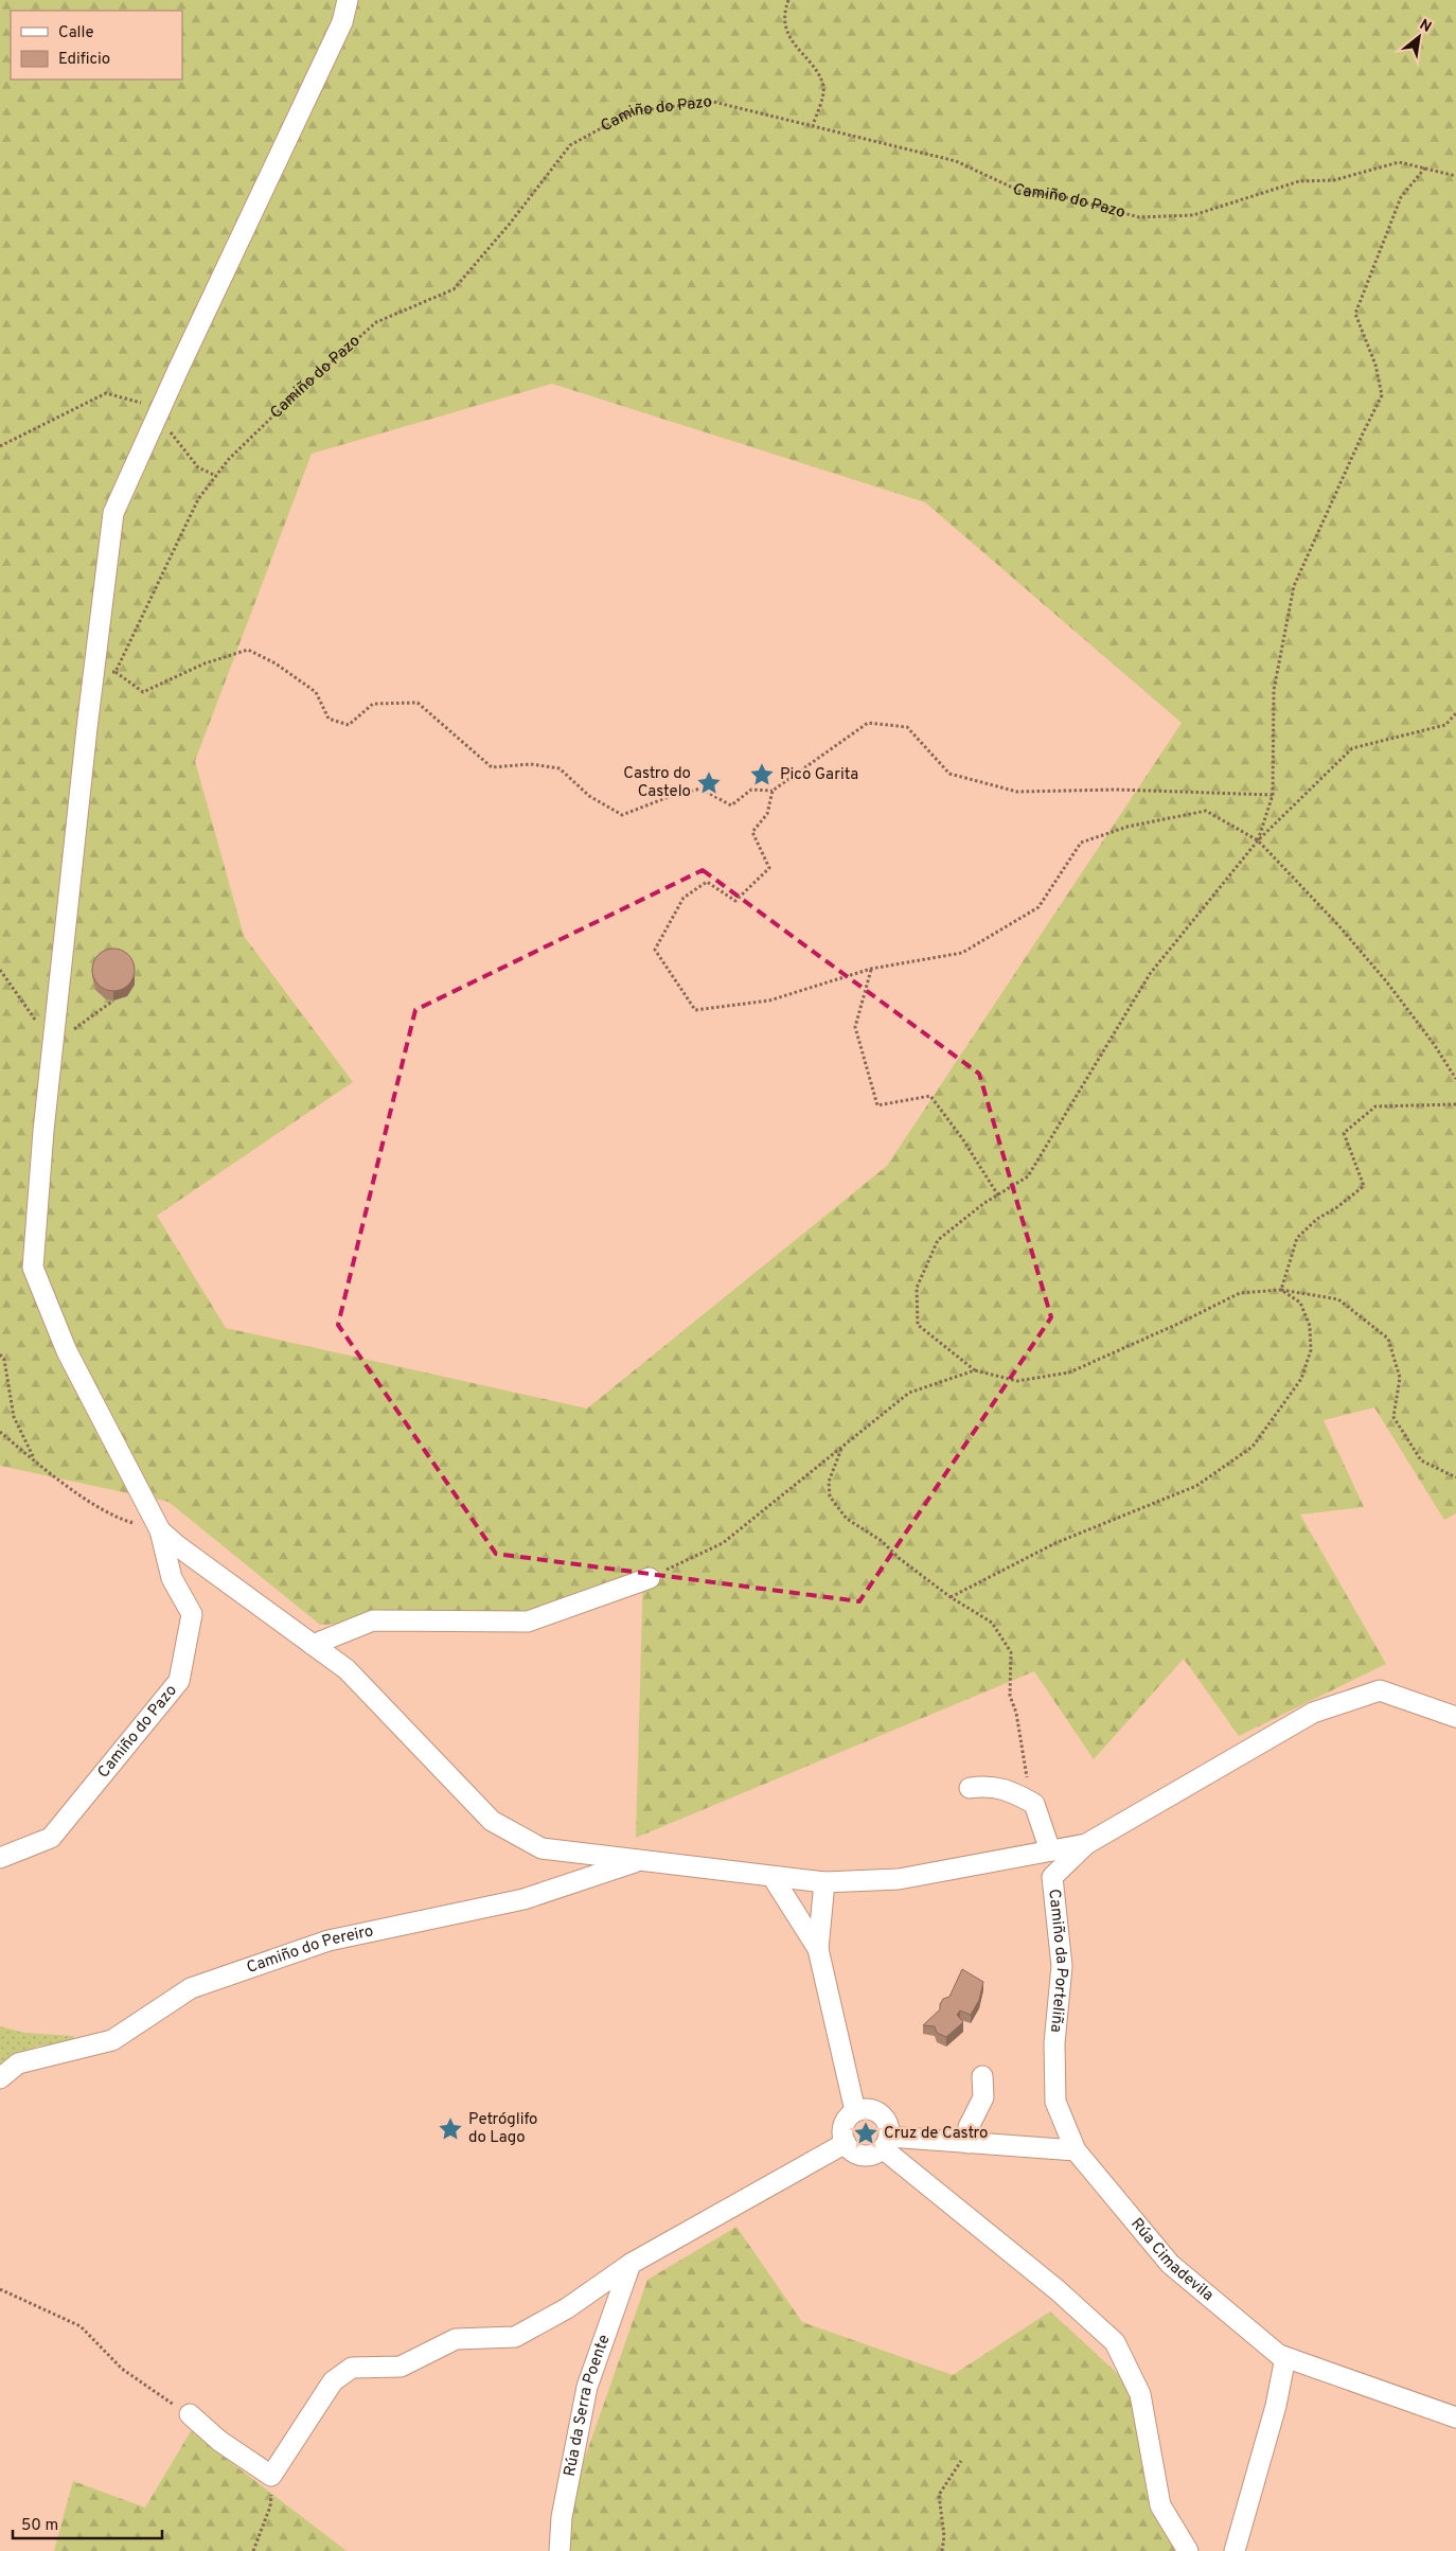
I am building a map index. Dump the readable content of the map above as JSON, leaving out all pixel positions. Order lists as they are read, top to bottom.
{
  "streets": {
    "street": [
      "Camiño do Pazo",
      "Camiño do Pereiro",
      "Camiño da Porteliña",
      "Rúa Cimadevila",
      "Rúa da Serra Poente"
    ]
  },
  "crossings": [
    ["Camiño da Porteliña", "Rúa Cimadevila"]
  ],
  "places": {
    "place": [
      "Pico Garita",
      "Castro do Castelo",
      "Petróglifo do Lago",
      "Cruz de Castro"
    ]
  },
  "legend": ["Calle", "Edificio"],
  "scale_bar": "50 m",
  "north": "top right"
}
